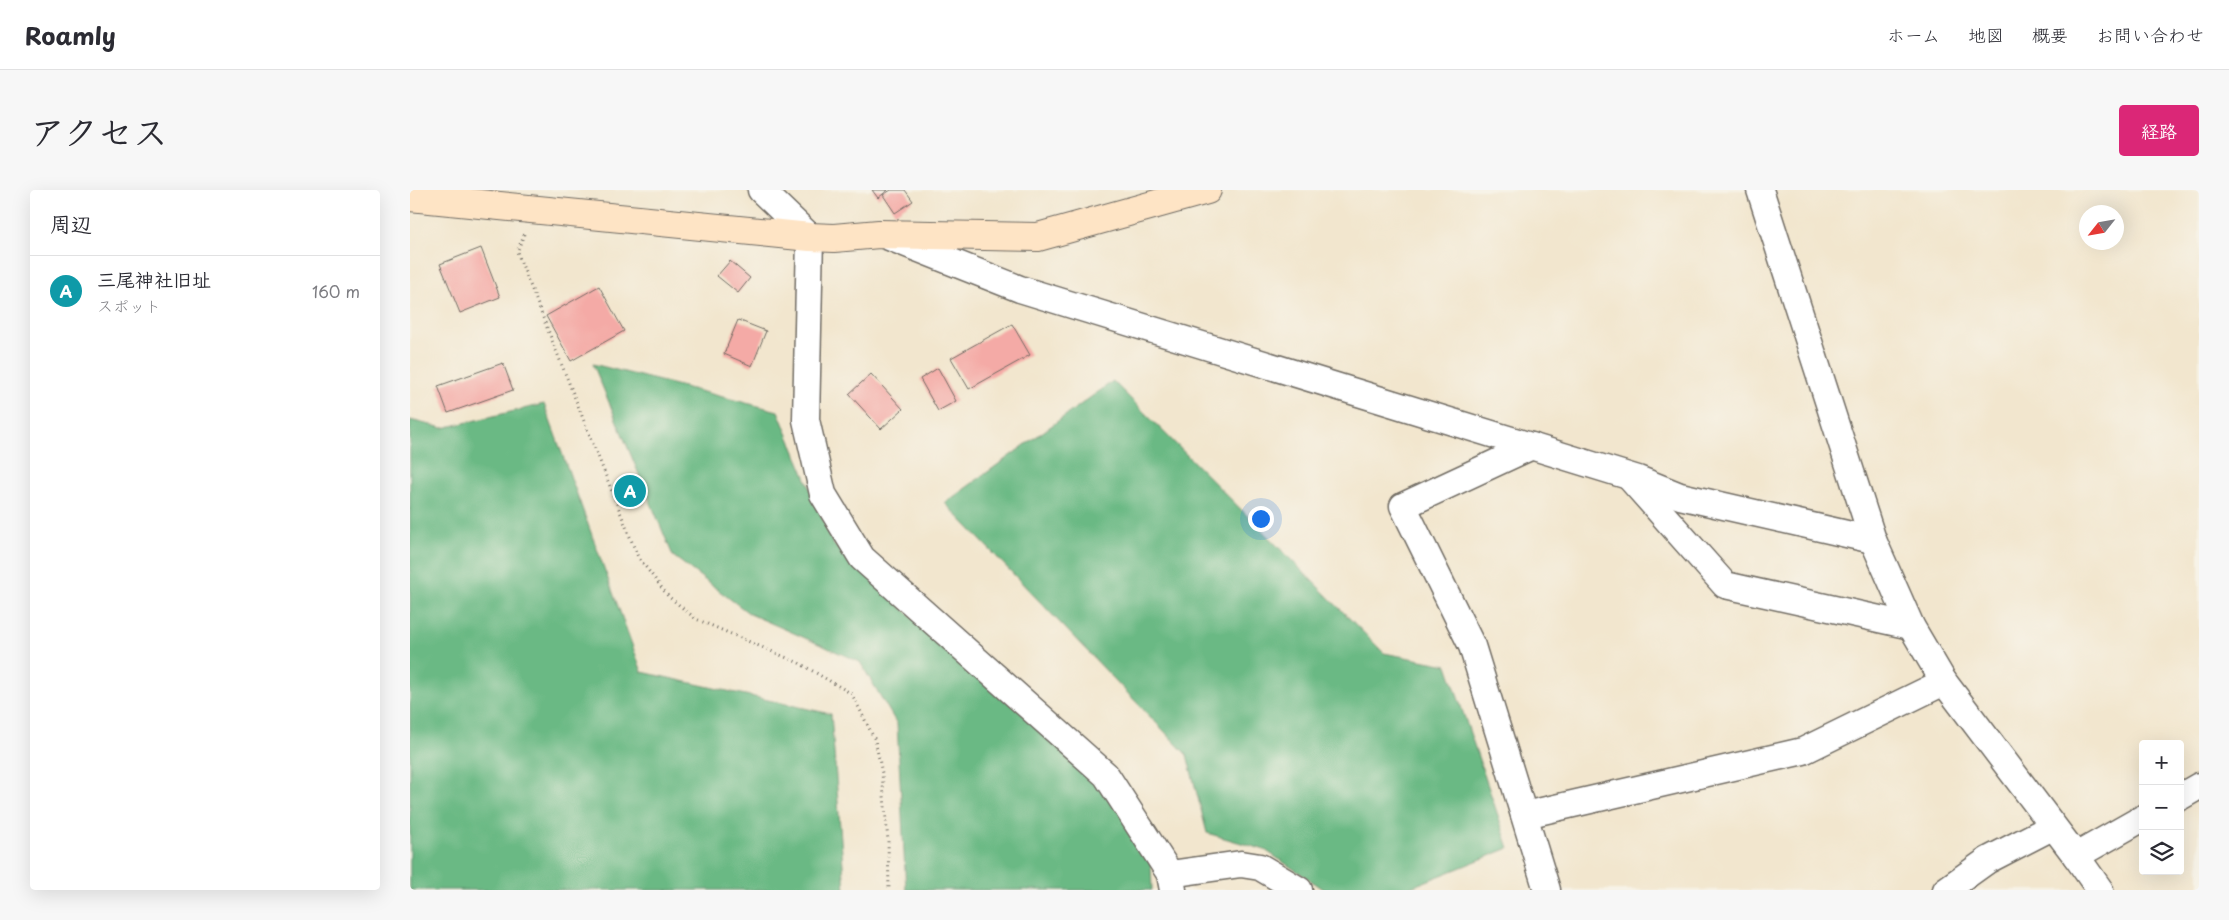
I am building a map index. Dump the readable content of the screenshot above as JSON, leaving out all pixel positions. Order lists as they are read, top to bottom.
{
  "north": "bottom left",
  "page": {
    "header": "Roamly",
    "nav": [
      "ホーム",
      "地図",
      "概要",
      "お問い合わせ"
    ],
    "title": "アクセス",
    "buttons": "経路",
    "heading": "周辺",
    "list": [
      {
        "mark": "A",
        "name": "三尾神社旧址",
        "note": "スポット",
        "value": "160 m"
      }
    ],
    "pins": "A",
    "map_buttons": ["+", "−"]
  }
}
